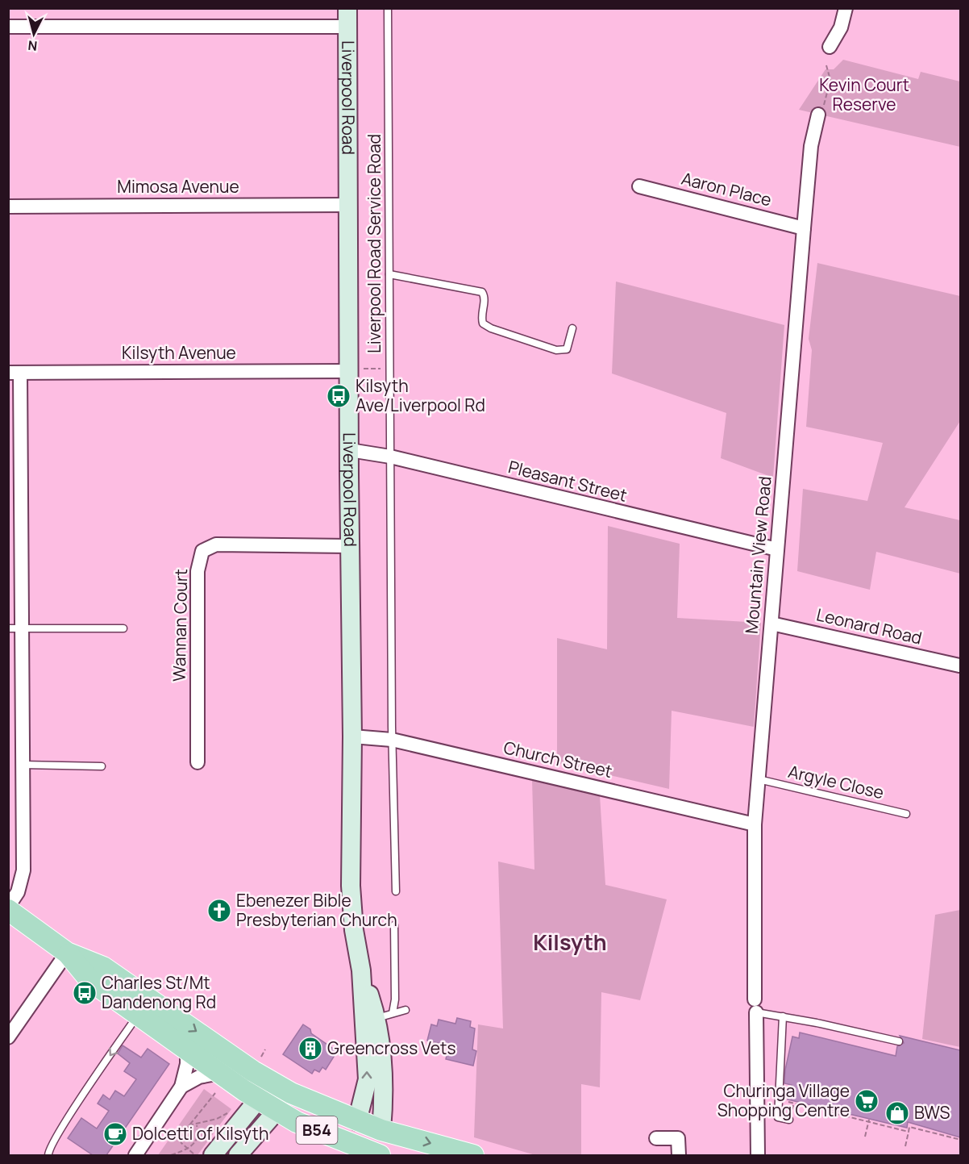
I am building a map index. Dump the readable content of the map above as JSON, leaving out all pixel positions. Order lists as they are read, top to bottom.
{
  "streets": {
    "main road": ["Liverpool Road", "B54"],
    "street": [
      "Mimosa Avenue",
      "Aaron Place",
      "Kilsyth Avenue",
      "Pleasant Street",
      "Mountain View Road",
      "Wannan Court",
      "Leonard Road",
      "Church Street"
    ],
    "lane": ["Liverpool Road Service Road", "Argyle Close"]
  },
  "crossings": [
    ["Liverpool Road", "Mimosa Avenue"],
    ["Liverpool Road", "Kilsyth Avenue"],
    ["Liverpool Road", "Pleasant Street"],
    ["Liverpool Road", "Wannan Court"],
    ["Liverpool Road", "Church Street"],
    ["Liverpool Road", "B54"],
    ["Aaron Place", "Mountain View Road"],
    ["Liverpool Road Service Road", "Pleasant Street"],
    ["Liverpool Road Service Road", "Church Street"],
    ["Pleasant Street", "Mountain View Road"],
    ["Mountain View Road", "Leonard Road"],
    ["Mountain View Road", "Church Street"],
    ["Mountain View Road", "Argyle Close"]
  ],
  "districts": ["Kilsyth"],
  "parks": ["Kevin Court Reserve"],
  "places": {
    "bus stop": ["Kilsyth Ave/Liverpool Rd", "Charles St/Mt Dandenong Rd"],
    "church": ["Ebenezer Bible Presbyterian Church"],
    "building": ["Greencross Vets"],
    "supermarket": ["Churinga Village Shopping Centre"],
    "shop": ["BWS"],
    "cafe": ["Dolcetti of Kilsyth"]
  },
  "north": "bottom"
}
